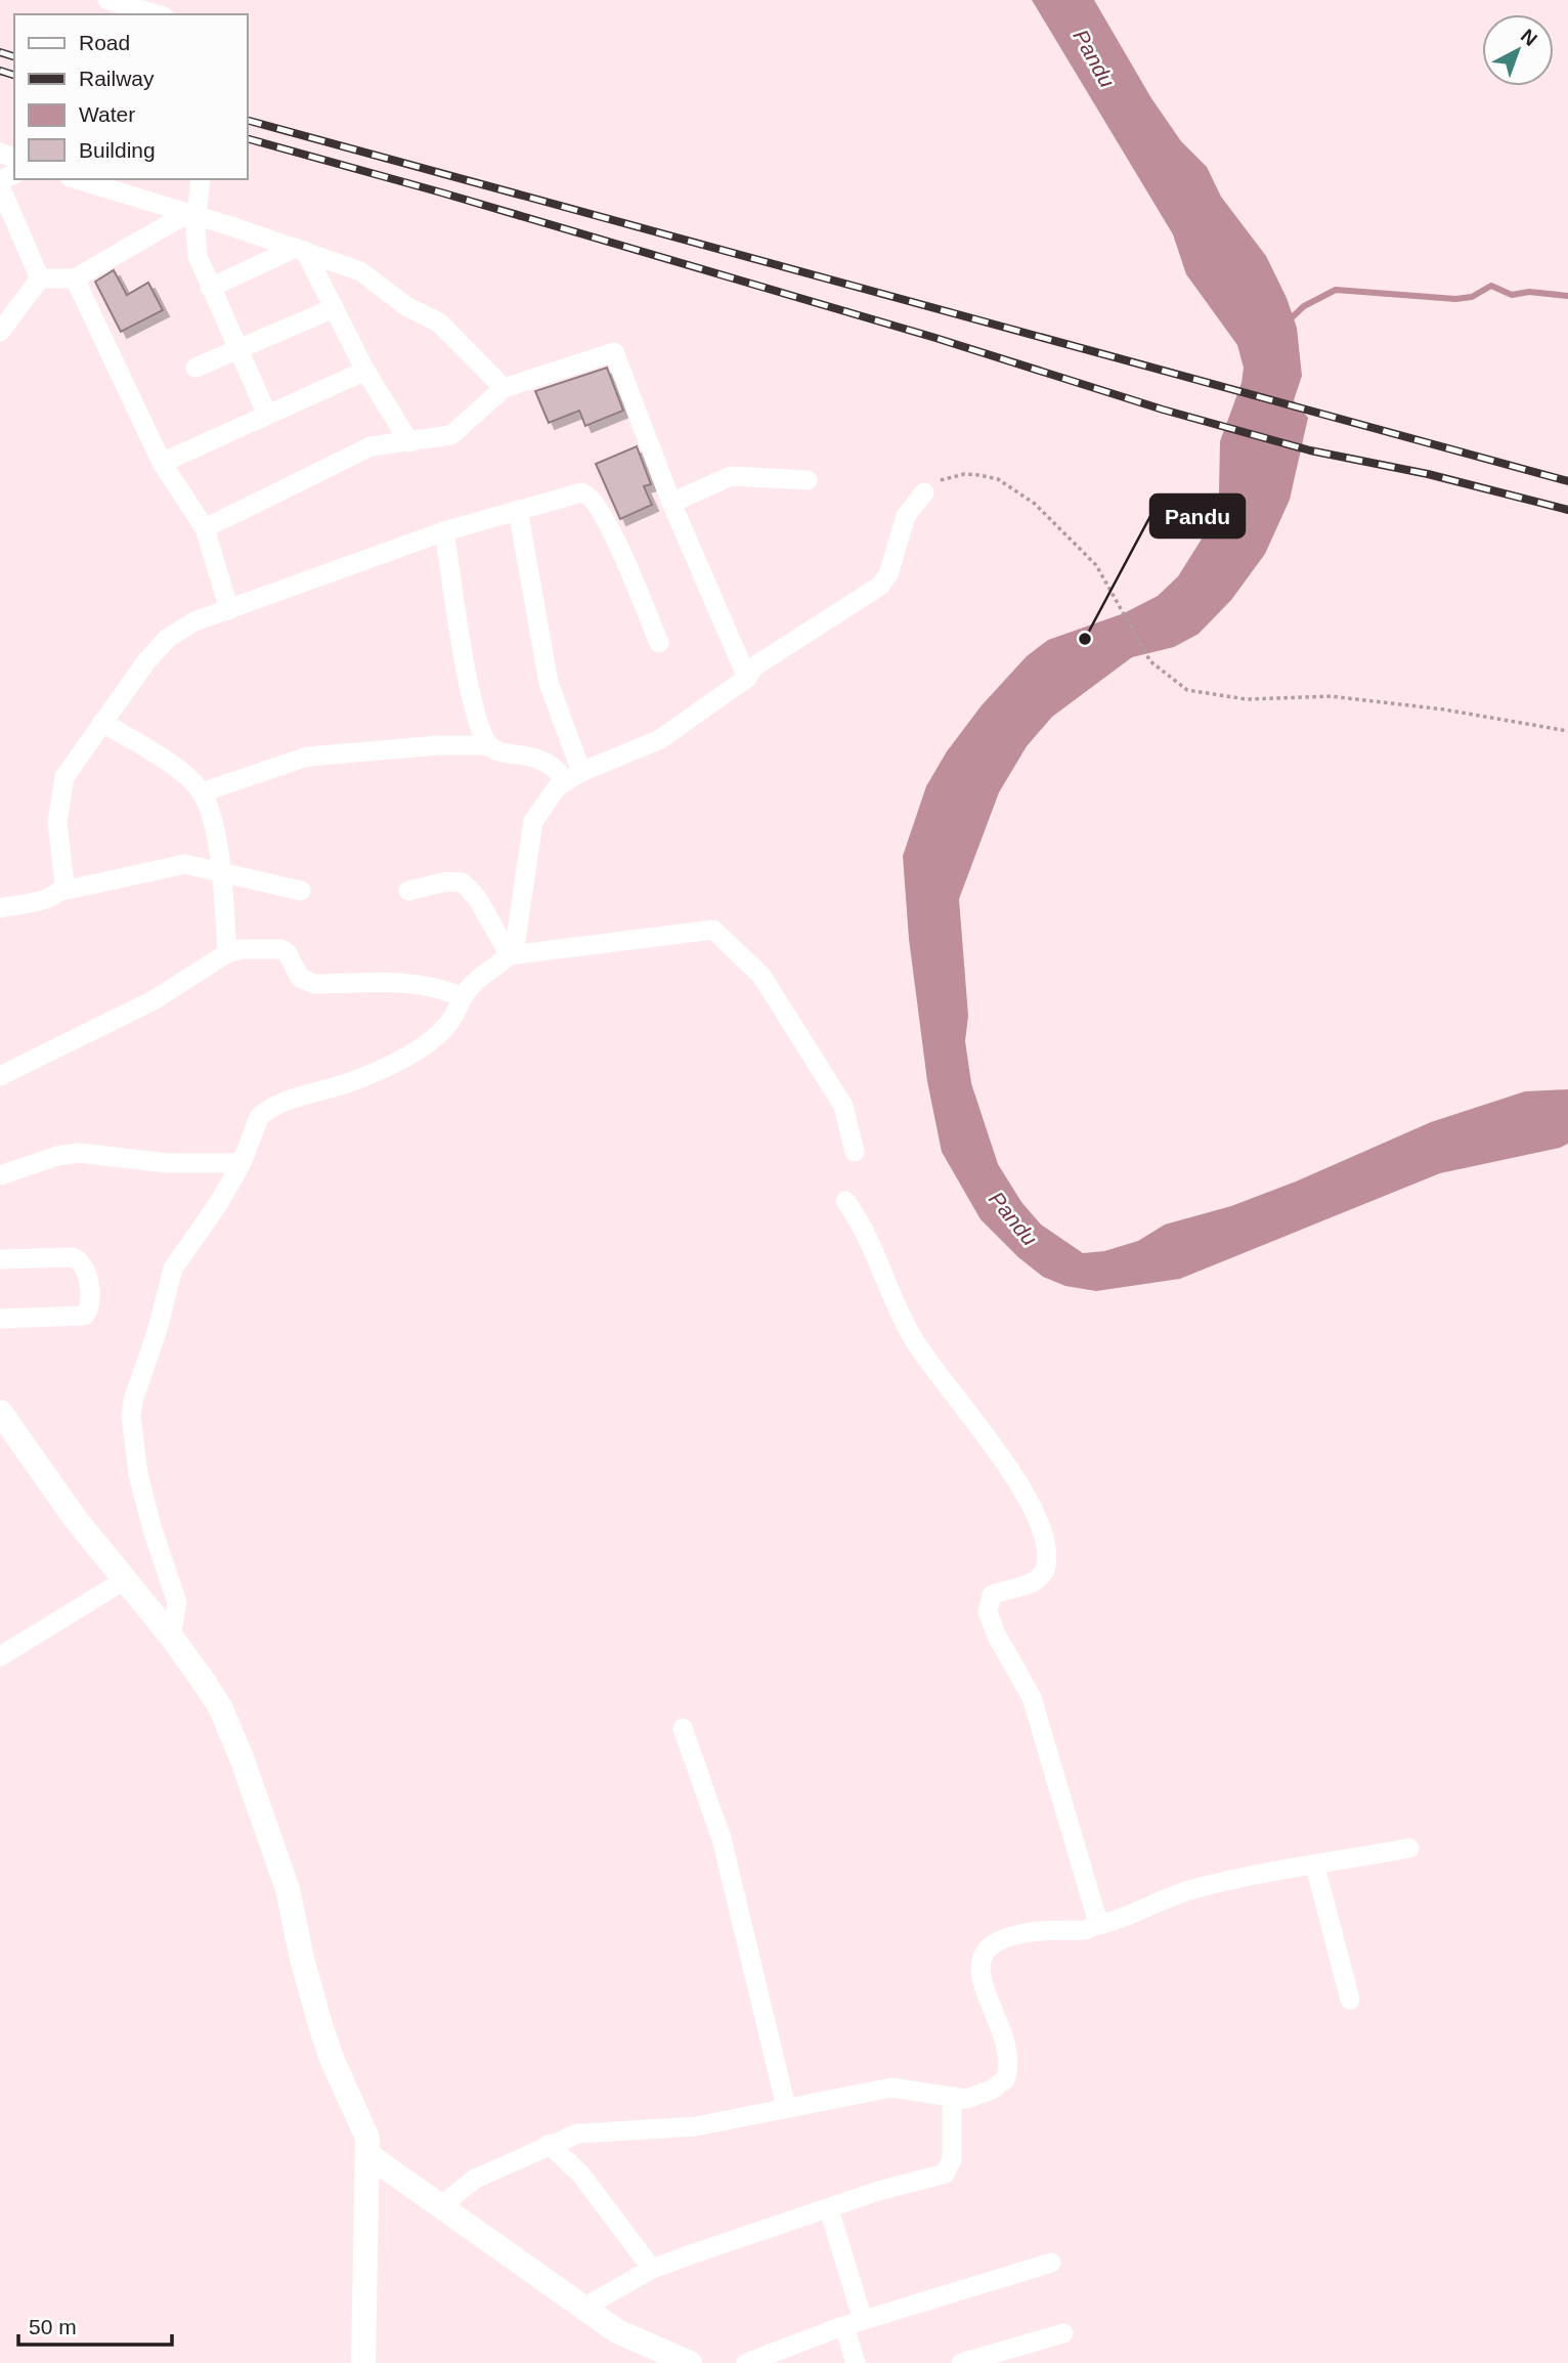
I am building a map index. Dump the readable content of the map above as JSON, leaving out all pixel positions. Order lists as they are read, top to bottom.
{
  "water": ["Pandu"],
  "places": ["Pandu"],
  "legend": [
    "Road",
    "Railway",
    "Water",
    "Building"
  ],
  "scale_bar": "50 m",
  "north": "top right"
}
